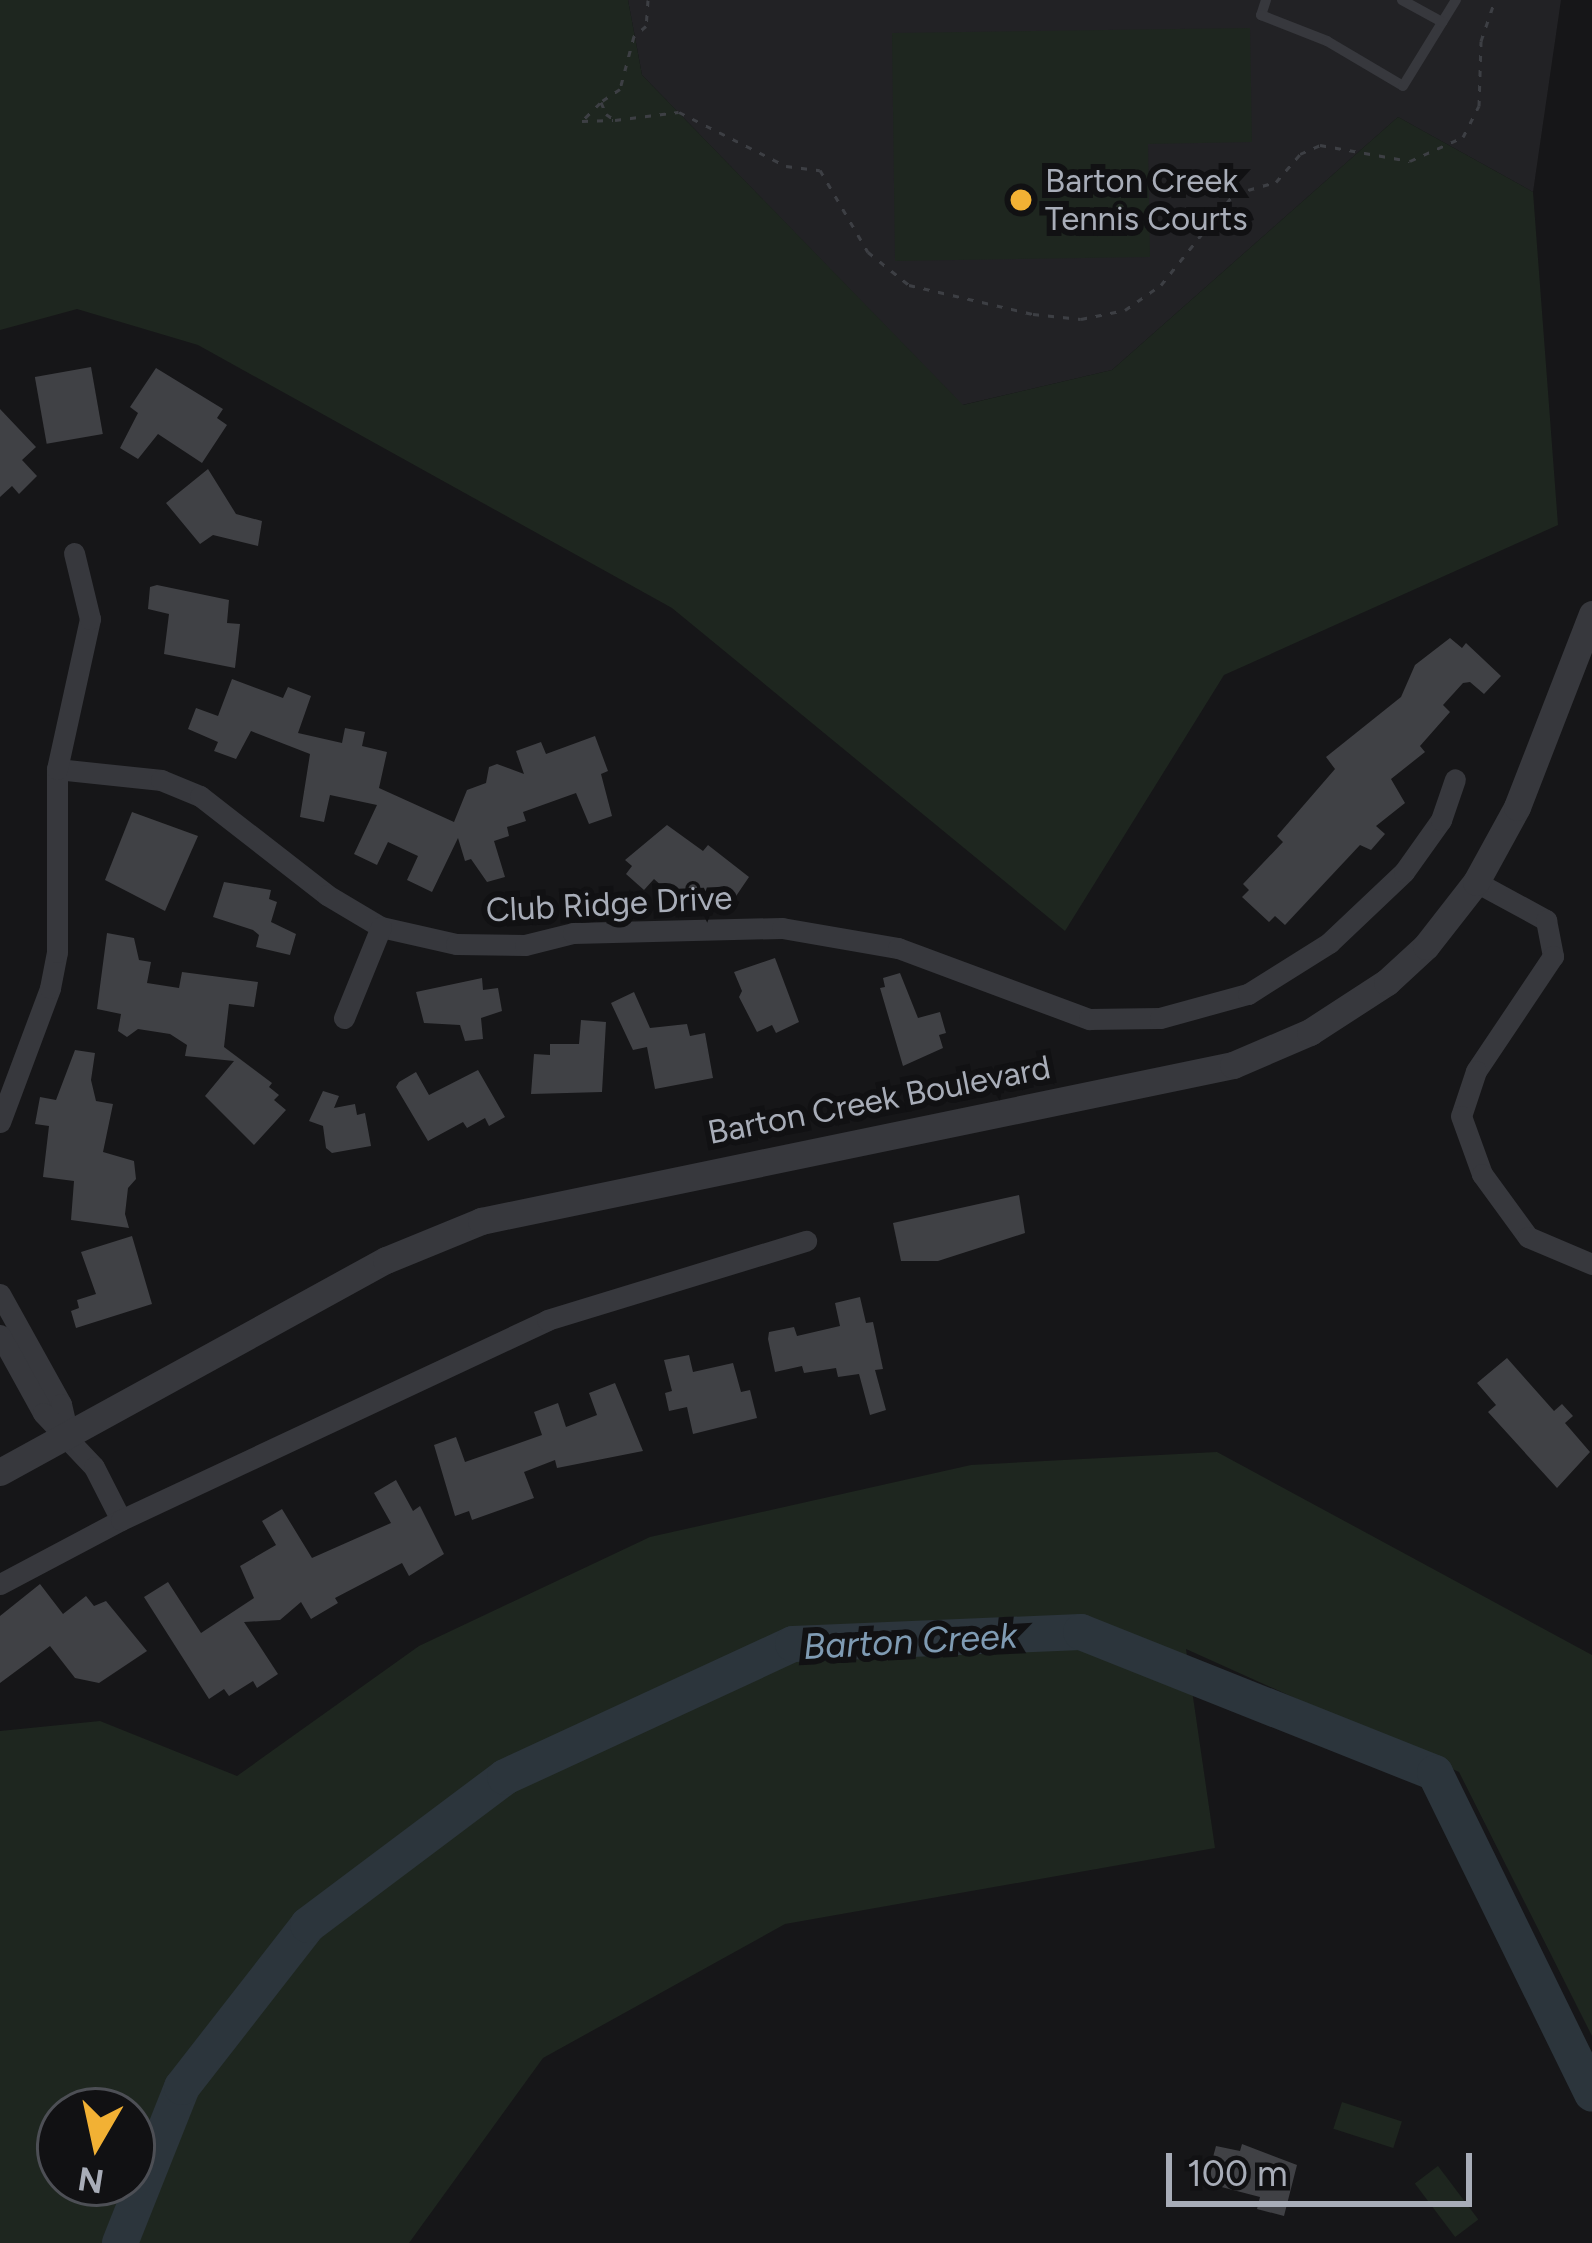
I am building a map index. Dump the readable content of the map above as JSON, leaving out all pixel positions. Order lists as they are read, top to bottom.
{
  "streets": {
    "street": ["Club Ridge Drive", "Barton Creek Boulevard"]
  },
  "water": ["Barton Creek"],
  "places": ["Barton Creek Tennis Courts"],
  "scale_bar": "100 m",
  "north": "bottom"
}
